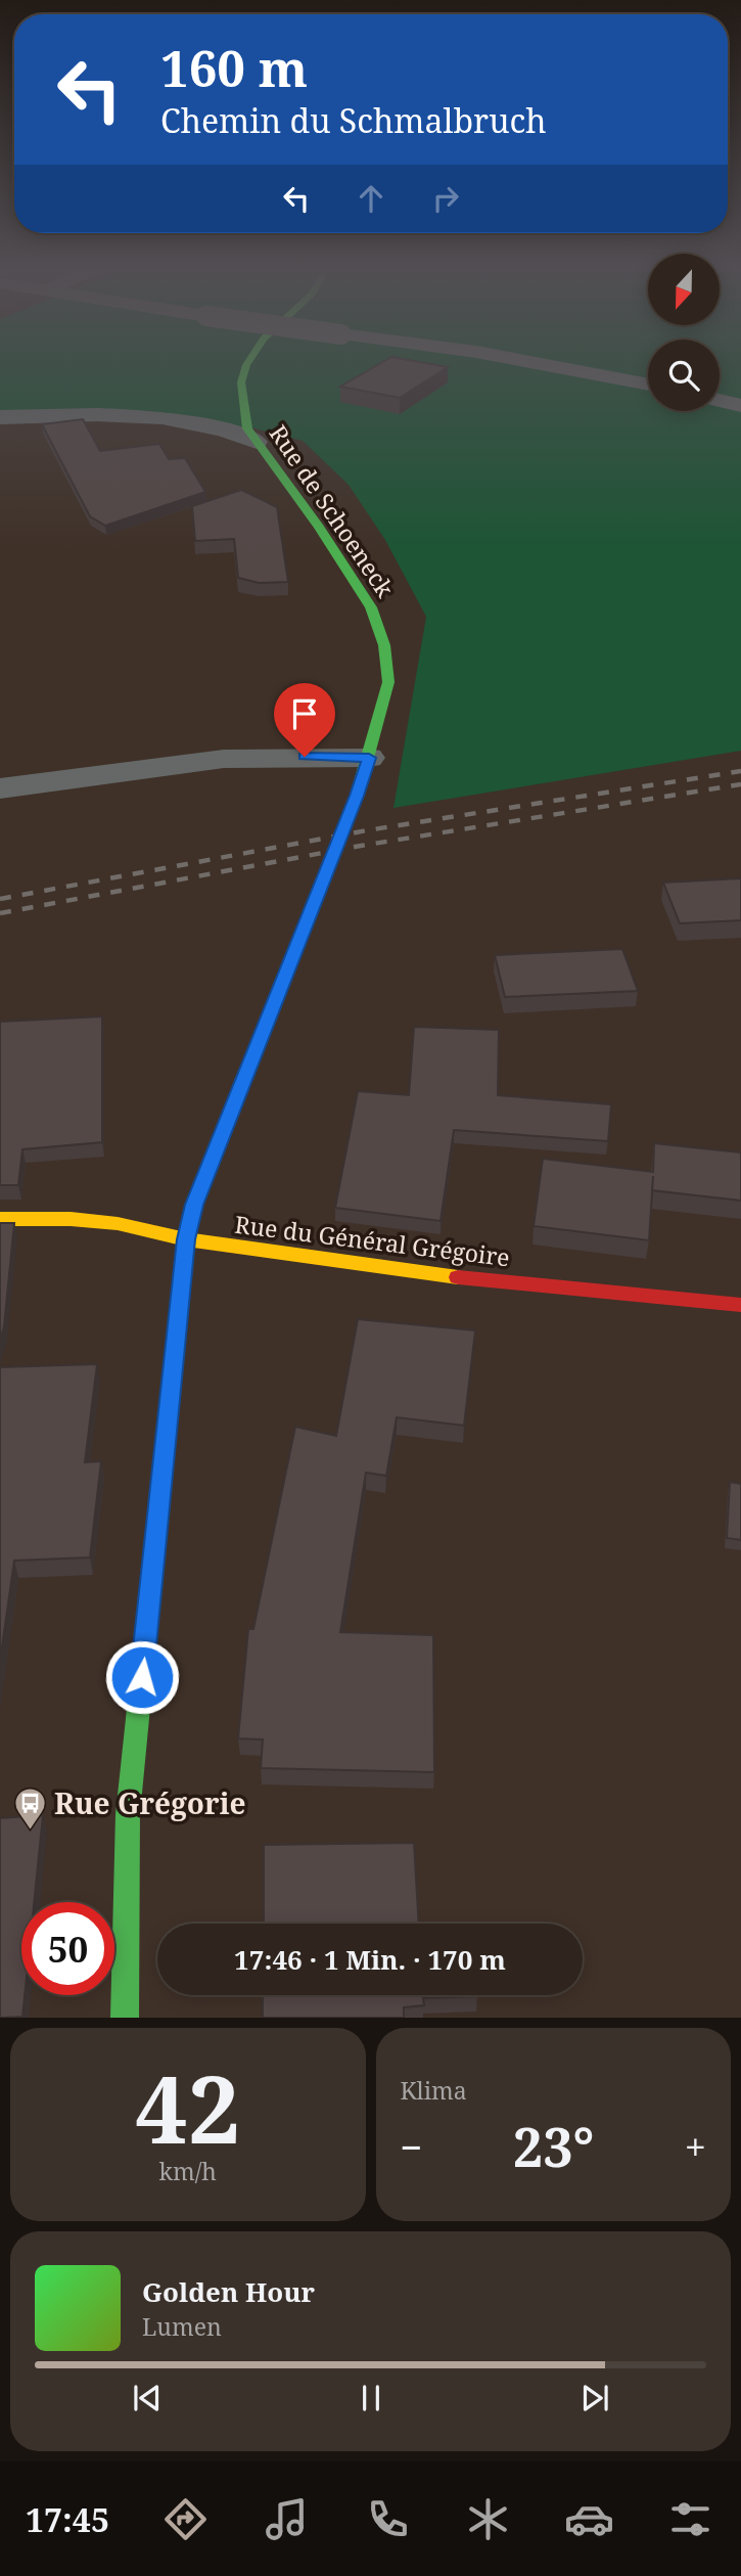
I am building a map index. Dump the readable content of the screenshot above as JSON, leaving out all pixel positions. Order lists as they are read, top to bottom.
{
  "streets": {
    "main road": ["Rue de Schoeneck", "Rue du Général Grégoire"]
  },
  "crossings": [
    ["Rue de Schoeneck", "Rue du Général Grégoire"]
  ],
  "places": {
    "bus stop": ["Rue Grégorie"]
  },
  "north": "bottom",
  "page": {
    "turn": ["160 m", "Chemin du Schmalbruch"],
    "limit": "50",
    "trip": "17:46 · 1 Min. · 170 m",
    "tile": [
      ["42", "km/h"],
      "Klima"
    ],
    "heat": ["−", "23°", "+"],
    "song": ["Golden Hour", "Lumen"],
    "tabs": "17:45"
  }
}
